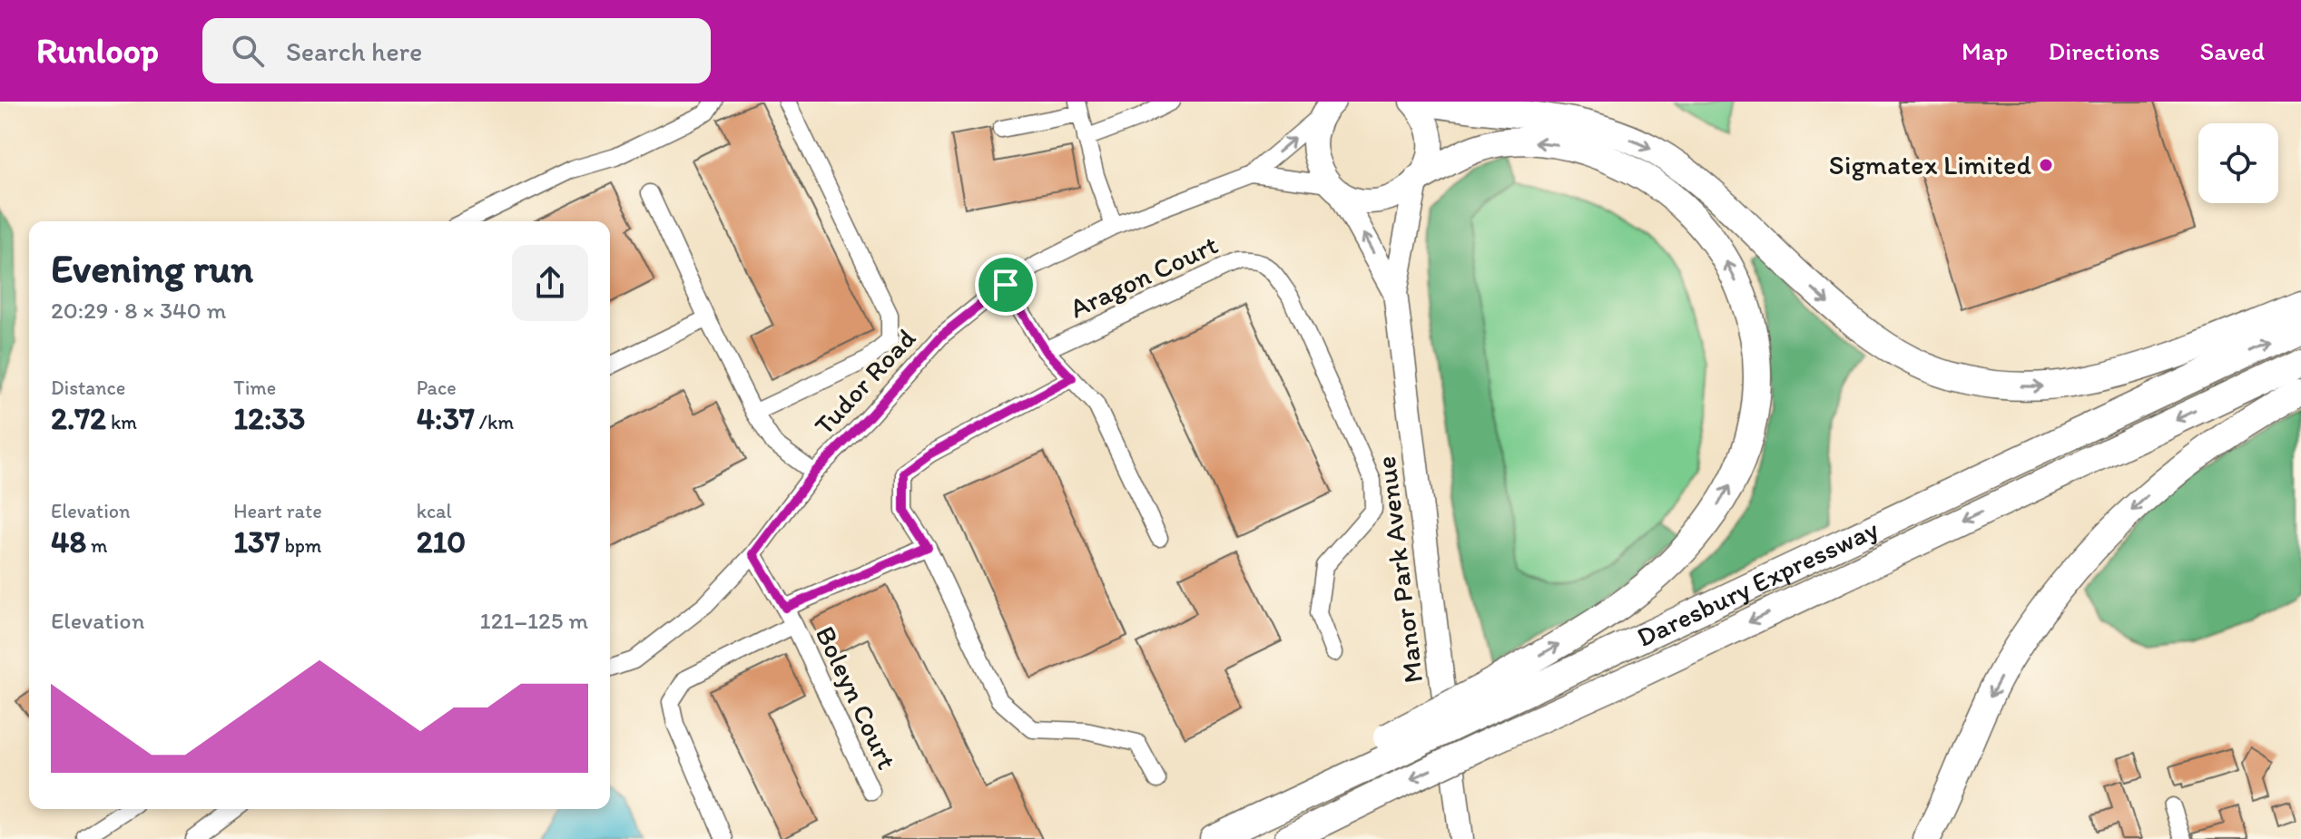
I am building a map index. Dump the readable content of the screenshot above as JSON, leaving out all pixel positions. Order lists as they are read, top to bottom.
{
  "streets": {
    "main road": ["Daresbury Expressway"],
    "street": [
      "Aragon Court",
      "Tudor Road",
      "Manor Park Avenue",
      "Boleyn Court"
    ]
  },
  "crossings": [
    ["Tudor Road", "Manor Park Avenue"],
    ["Tudor Road", "Boleyn Court"]
  ],
  "places": ["Sigmatex Limited"],
  "page": {
    "header": "Runloop",
    "search": "Search here",
    "nav": ["Map", "Directions", "Saved"],
    "heading": ["Evening run", "20:29 · 8 × 340 m"],
    "stats": [
      ["Distance", "2.72 km"],
      ["Time", "12:33"],
      ["Pace", "4:37 /km"],
      ["Elevation", "48 m"],
      ["Heart rate", "137 bpm"],
      ["kcal", "210"]
    ],
    "chart": ["Elevation", "121–125 m"]
  }
}
